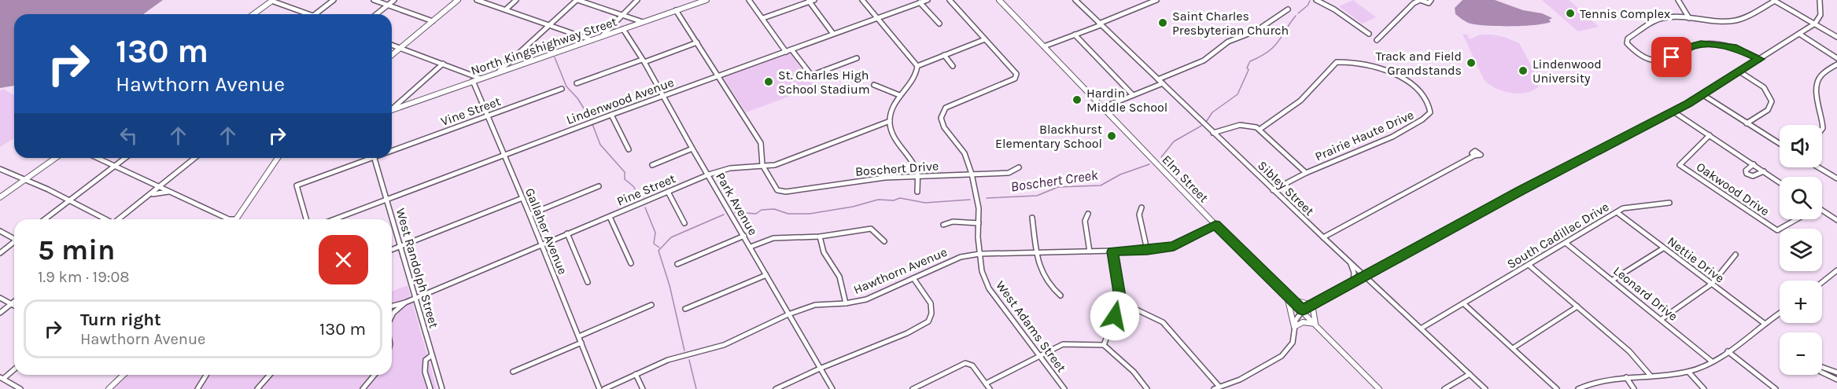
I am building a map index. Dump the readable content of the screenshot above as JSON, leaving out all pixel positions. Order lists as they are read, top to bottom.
{
  "streets": {
    "main road": ["North Kingshighway Street", "Elm Street"],
    "street": [
      "Lindenwood Avenue",
      "Vine Street",
      "Prairie Haute Drive",
      "Boschert Drive",
      "Sibley Street",
      "Oakwood Drive",
      "Pine Street",
      "Park Avenue",
      "Gallaher Avenue",
      "South Cadillac Drive",
      "Nettie Drive",
      "West Randolph Street",
      "Hawthorn Avenue",
      "Leonard Drive",
      "West Adams Street"
    ]
  },
  "crossings": [
    ["North Kingshighway Street", "Park Avenue"],
    ["North Kingshighway Street", "Gallaher Avenue"],
    ["Lindenwood Avenue", "Park Avenue"],
    ["Lindenwood Avenue", "Gallaher Avenue"],
    ["Lindenwood Avenue", "West Randolph Street"],
    ["Vine Street", "Gallaher Avenue"],
    ["Prairie Haute Drive", "Sibley Street"],
    ["Boschert Drive", "Pine Street"],
    ["Boschert Drive", "West Adams Street"],
    ["Elm Street", "Hawthorn Avenue"],
    ["Sibley Street", "South Cadillac Drive"],
    ["Pine Street", "Park Avenue"],
    ["Pine Street", "Gallaher Avenue"],
    ["Pine Street", "West Randolph Street"],
    ["Park Avenue", "Hawthorn Avenue"],
    ["South Cadillac Drive", "Nettie Drive"],
    ["South Cadillac Drive", "Leonard Drive"],
    ["Hawthorn Avenue", "West Adams Street"]
  ],
  "water": ["Boschert Creek"],
  "places": [
    "Tennis Complex",
    "Saint Charles Presbyterian Church",
    "Track and Field Grandstands",
    "Lindenwood University",
    "St. Charles High School Stadium",
    "Hardin Middle School",
    "Blackhurst Elementary School"
  ],
  "page": {
    "turn": ["130 m", "Hawthorn Avenue"],
    "map_buttons": ["+", "−"],
    "heading": ["5 min", "1.9 km · 19:08"],
    "list": [
      {
        "name": "Turn right",
        "note": "Hawthorn Avenue",
        "value": "130 m"
      }
    ]
  }
}
